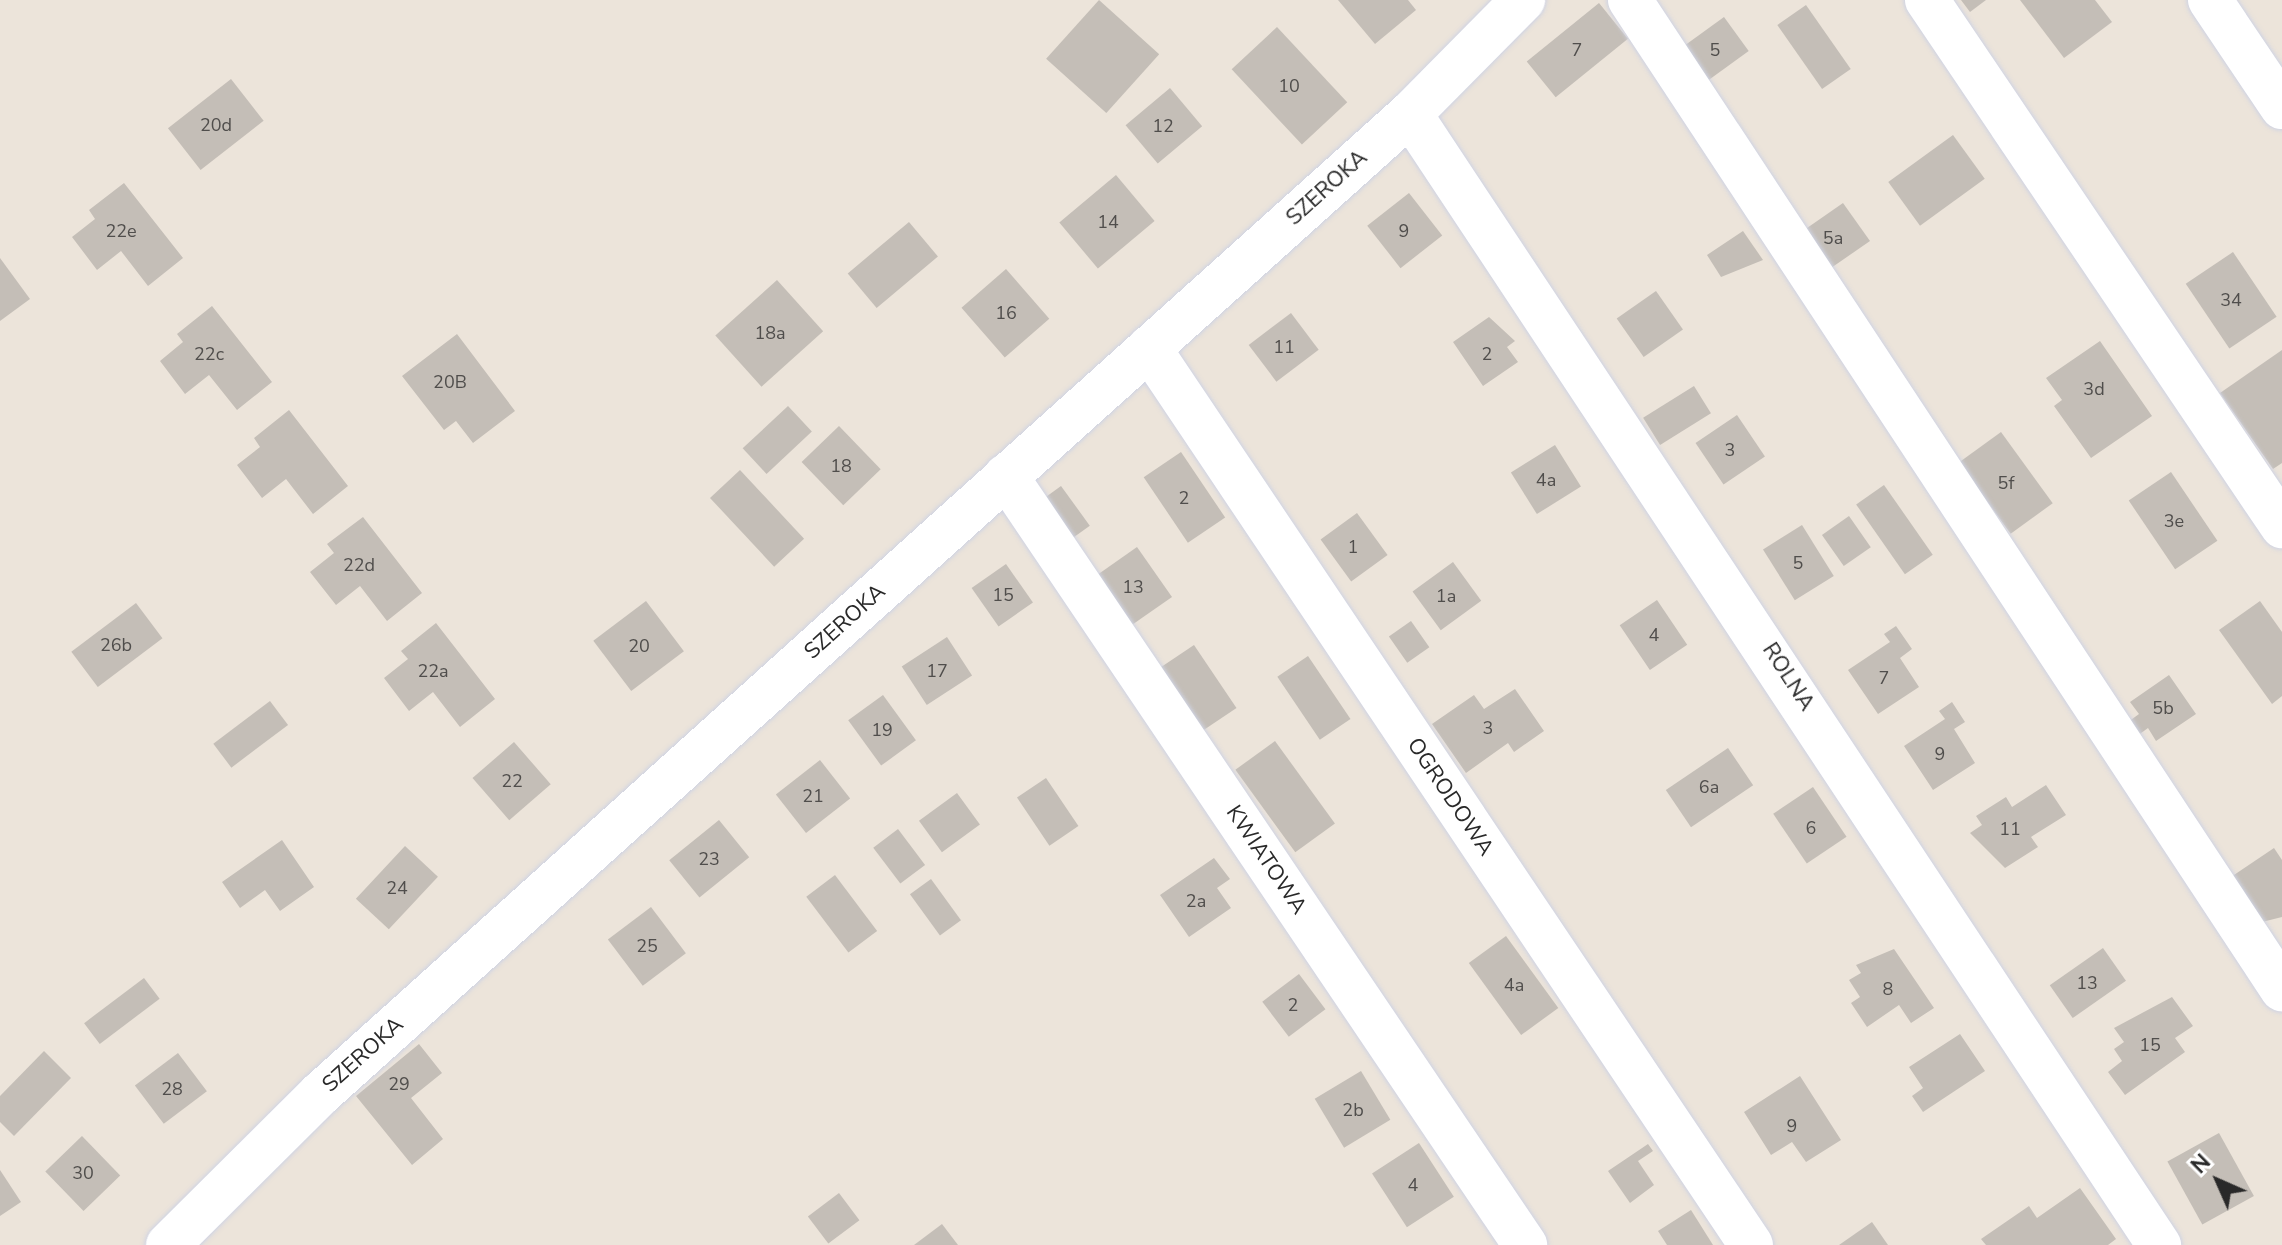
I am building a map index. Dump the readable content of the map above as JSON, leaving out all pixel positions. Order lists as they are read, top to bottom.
{
  "streets": {
    "street": [
      "SZEROKA",
      "ROLNA",
      "OGRODOWA",
      "KWIATOWA"
    ]
  },
  "crossings": [
    ["SZEROKA", "ROLNA"],
    ["SZEROKA", "OGRODOWA"],
    ["SZEROKA", "KWIATOWA"]
  ],
  "house_numbers": [
    "7",
    "5",
    "10",
    "20d",
    "12",
    "14",
    "22e",
    "9",
    "5a",
    "34",
    "16",
    "18a",
    "11",
    "22c",
    "2",
    "20B",
    "3d",
    "3",
    "18",
    "4a",
    "5f",
    "2",
    "3e",
    "1",
    "5",
    "22d",
    "13",
    "15",
    "1a",
    "4",
    "26b",
    "20",
    "22a",
    "17",
    "7",
    "5b",
    "3",
    "19",
    "9",
    "22",
    "6a",
    "21",
    "6",
    "11",
    "23",
    "24",
    "2a",
    "25",
    "13",
    "4a",
    "8",
    "2",
    "15",
    "29",
    "28",
    "2b",
    "9",
    "30",
    "4"
  ],
  "north": "top left"
}
